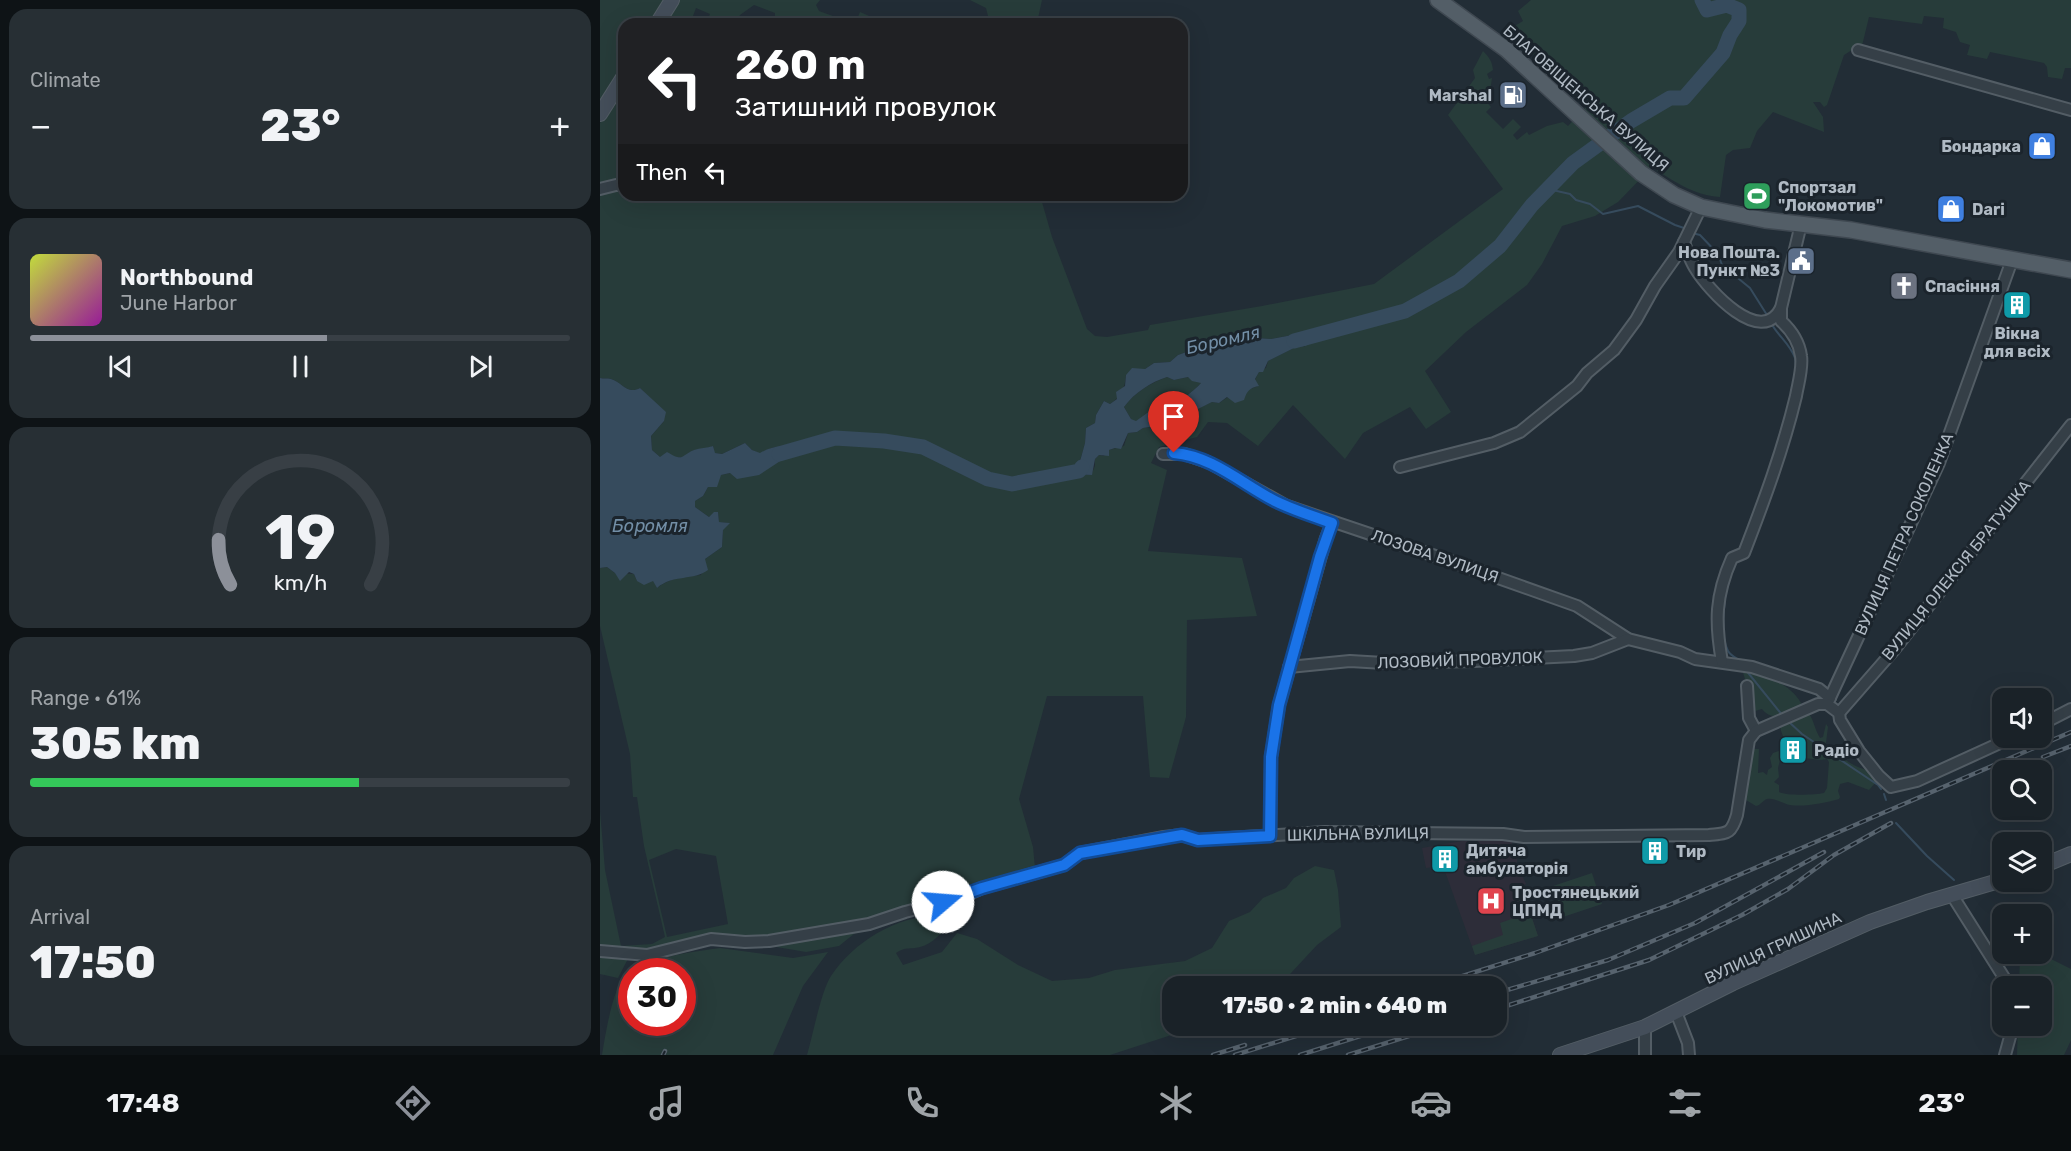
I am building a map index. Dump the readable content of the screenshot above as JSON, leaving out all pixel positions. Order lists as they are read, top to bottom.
{
  "streets": {
    "main road": ["БЛАГОВІЩЕНСЬКА ВУЛИЦЯ"],
    "street": [
      "ВУЛИЦЯ ПЕТРА СОКОЛЕНКА",
      "ЛОЗОВА ВУЛИЦЯ",
      "ВУЛИЦЯ ОЛЕКСІЯ БРАТУШКА",
      "ЛОЗОВИЙ ПРОВУЛОК",
      "ШКІЛЬНА ВУЛИЦЯ",
      "ВУЛИЦЯ ГРИШИНА"
    ]
  },
  "crossings": [
    ["БЛАГОВІЩЕНСЬКА ВУЛИЦЯ", "ВУЛИЦЯ ПЕТРА СОКОЛЕНКА"],
    ["ВУЛИЦЯ ПЕТРА СОКОЛЕНКА", "ЛОЗОВА ВУЛИЦЯ"],
    ["ЛОЗОВА ВУЛИЦЯ", "ВУЛИЦЯ ОЛЕКСІЯ БРАТУШКА"],
    ["ЛОЗОВА ВУЛИЦЯ", "ЛОЗОВИЙ ПРОВУЛОК"]
  ],
  "water": ["Боромля"],
  "places": {
    "fuel station": ["Marshal"],
    "shop": ["Бондарка", "Dari"],
    "sports": ["Спортзал \"Локомотив\""],
    "public building": ["Нова Пошта. Пункт №3"],
    "church": ["Спасіння"],
    "building": [
      "Вікна для всіх",
      "Радіо",
      "Тир",
      "Дитяча амбулаторія"
    ],
    "hospital": ["Тростянецький ЦПМД"]
  },
  "page": {
    "tile": [
      "Climate",
      ["Range · 61%", "305 km"],
      ["Arrival", "17:50"]
    ],
    "turn": ["260 m", "Затишний провулок"],
    "heat": ["−", "23°", "+"],
    "then": "Then",
    "song": ["Northbound", "June Harbor"],
    "map_buttons": ["+", "−"],
    "limit": "30",
    "trip": "17:50 · 2 min · 640 m",
    "tabs": ["17:48", "23°"],
    "gauge": ["19", "km/h"]
  }
}
